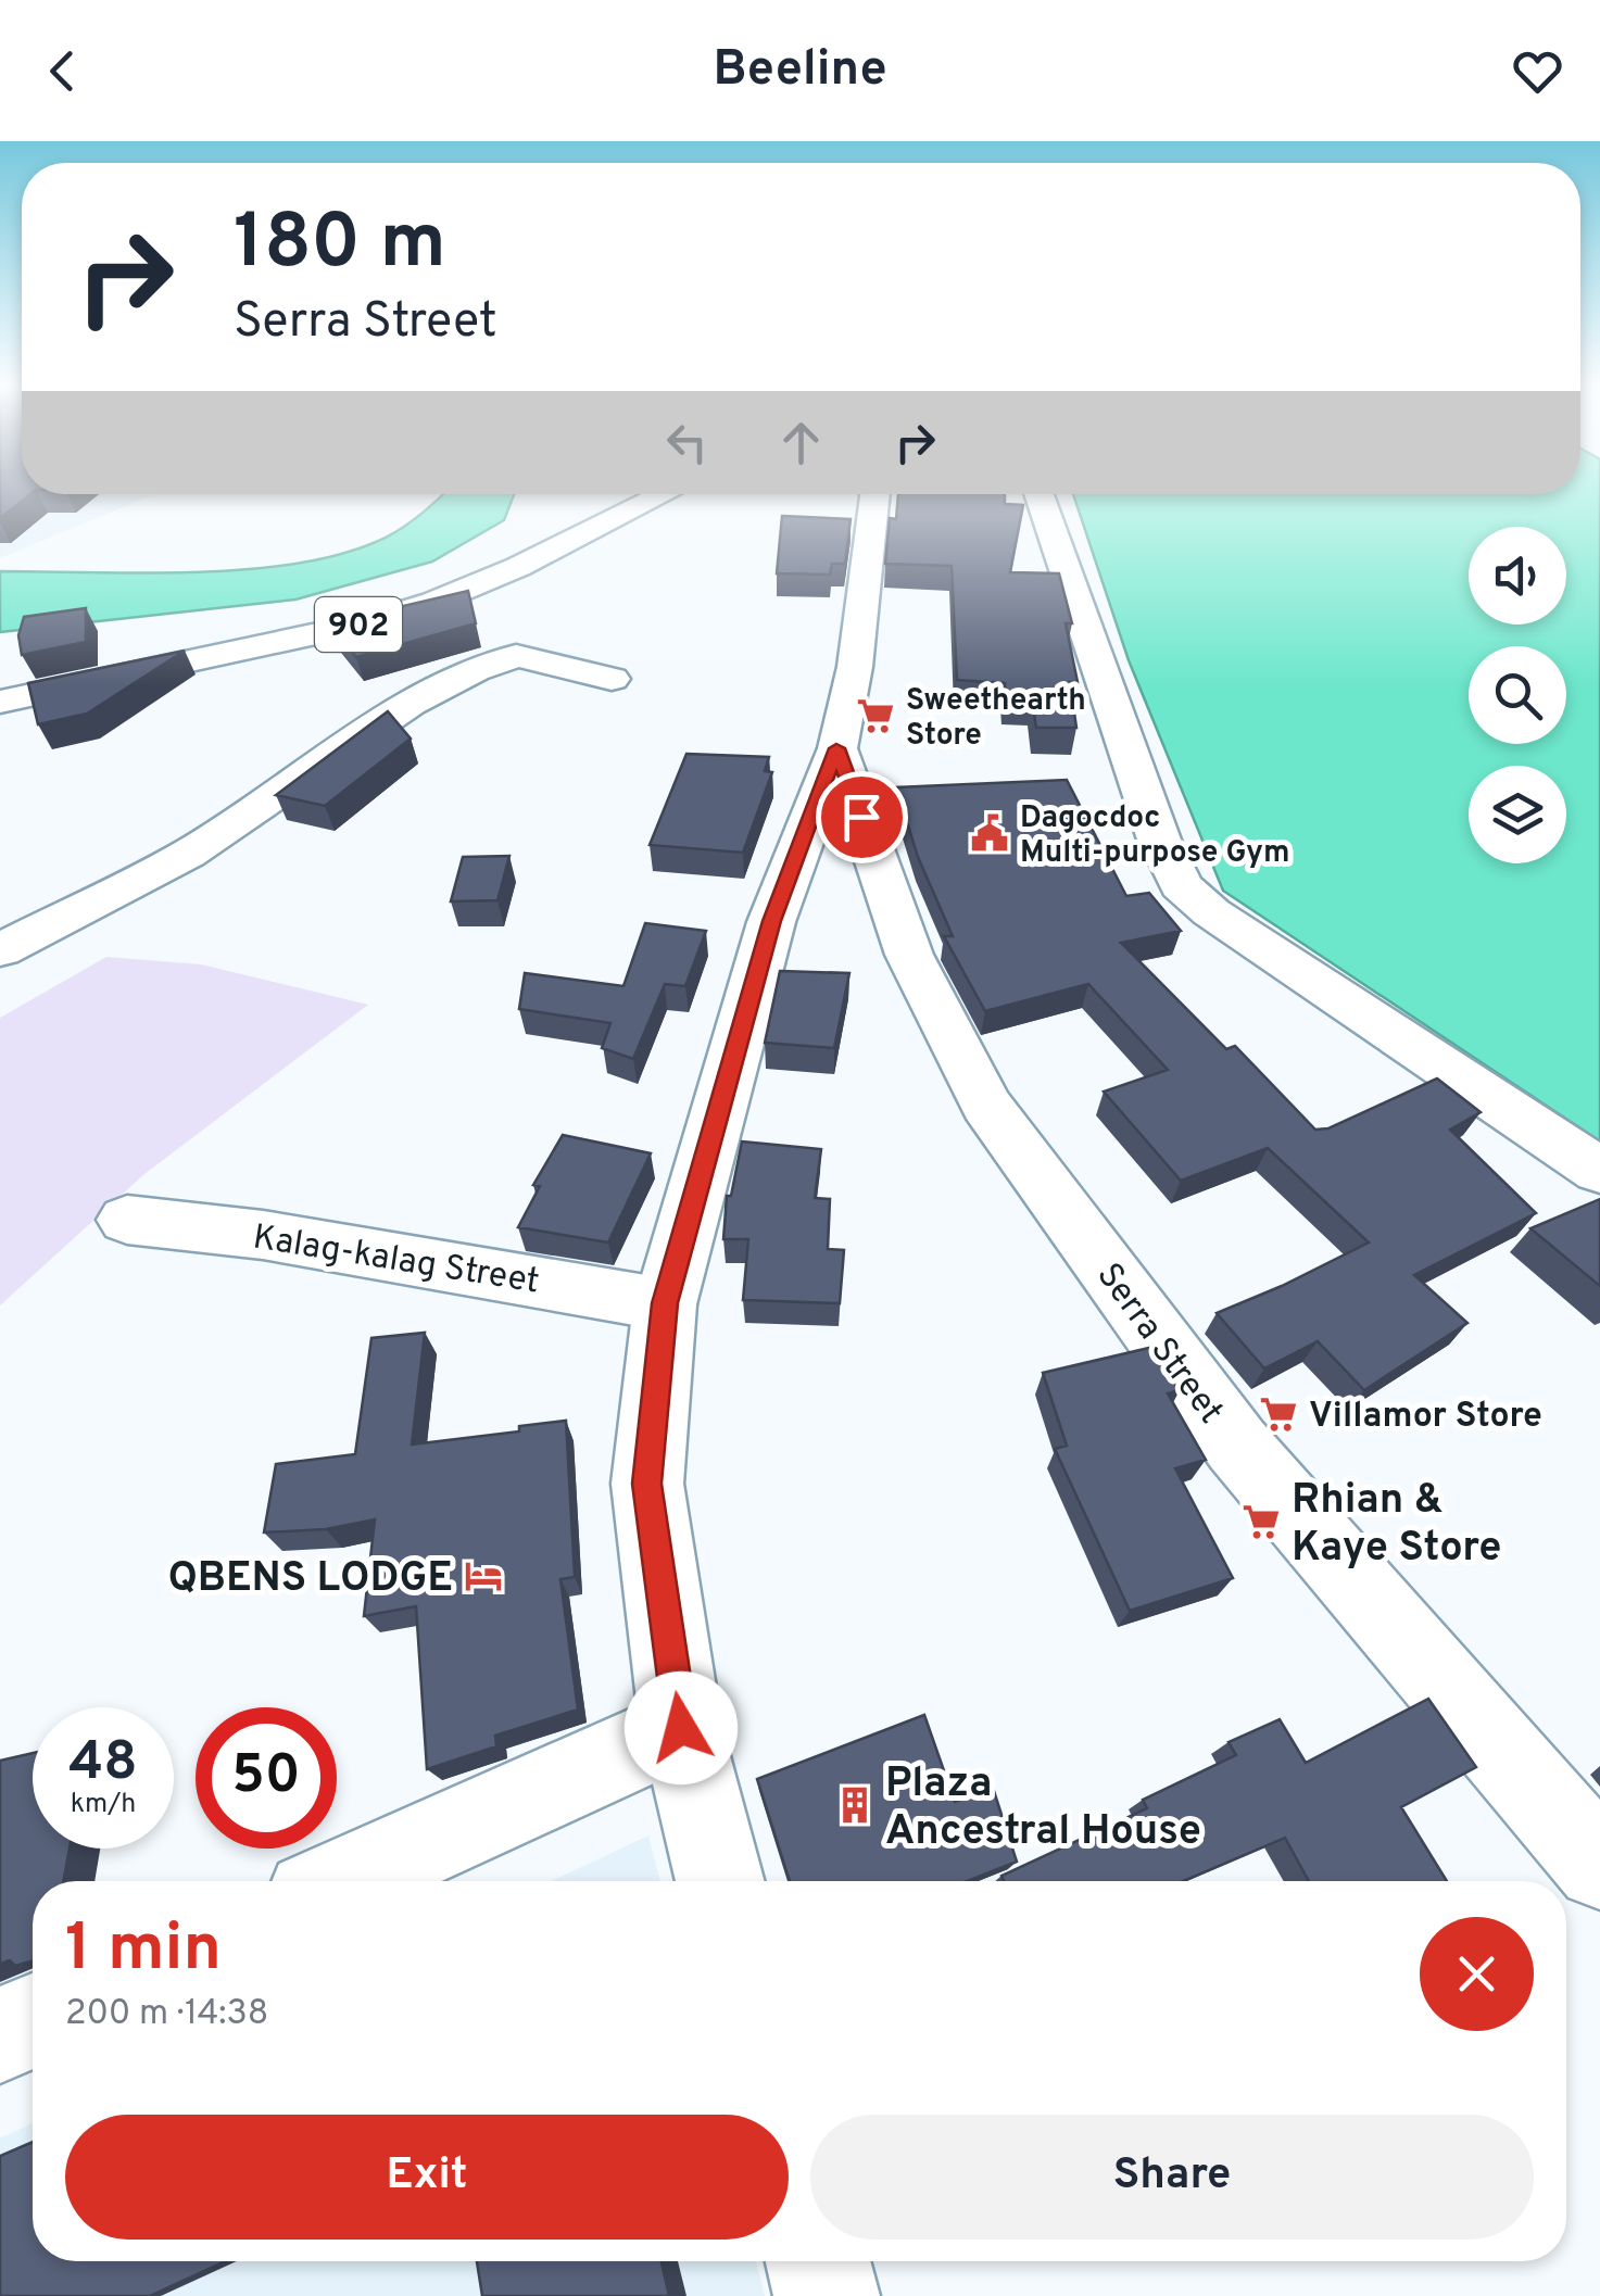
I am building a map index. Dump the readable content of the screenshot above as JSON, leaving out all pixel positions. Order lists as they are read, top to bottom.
{
  "streets": {
    "main road": ["902", "Kalag-kalag Street", "Serra Street"]
  },
  "places": {
    "supermarket": ["Sweethearth Store", "Villamor Store", "Rhian & Kaye Store"],
    "public building": ["Dagocdoc Multi-purpose Gym"],
    "hotel": ["QBENS LODGE"],
    "building": ["Plaza Ancestral House"]
  },
  "page": {
    "header": "Beeline",
    "turn": ["180 m", "Serra Street"],
    "speed": "48 km/h",
    "limit": "50",
    "heading": ["1 min", "200 m · 14:38"],
    "buttons": ["Exit", "Share"]
  }
}
